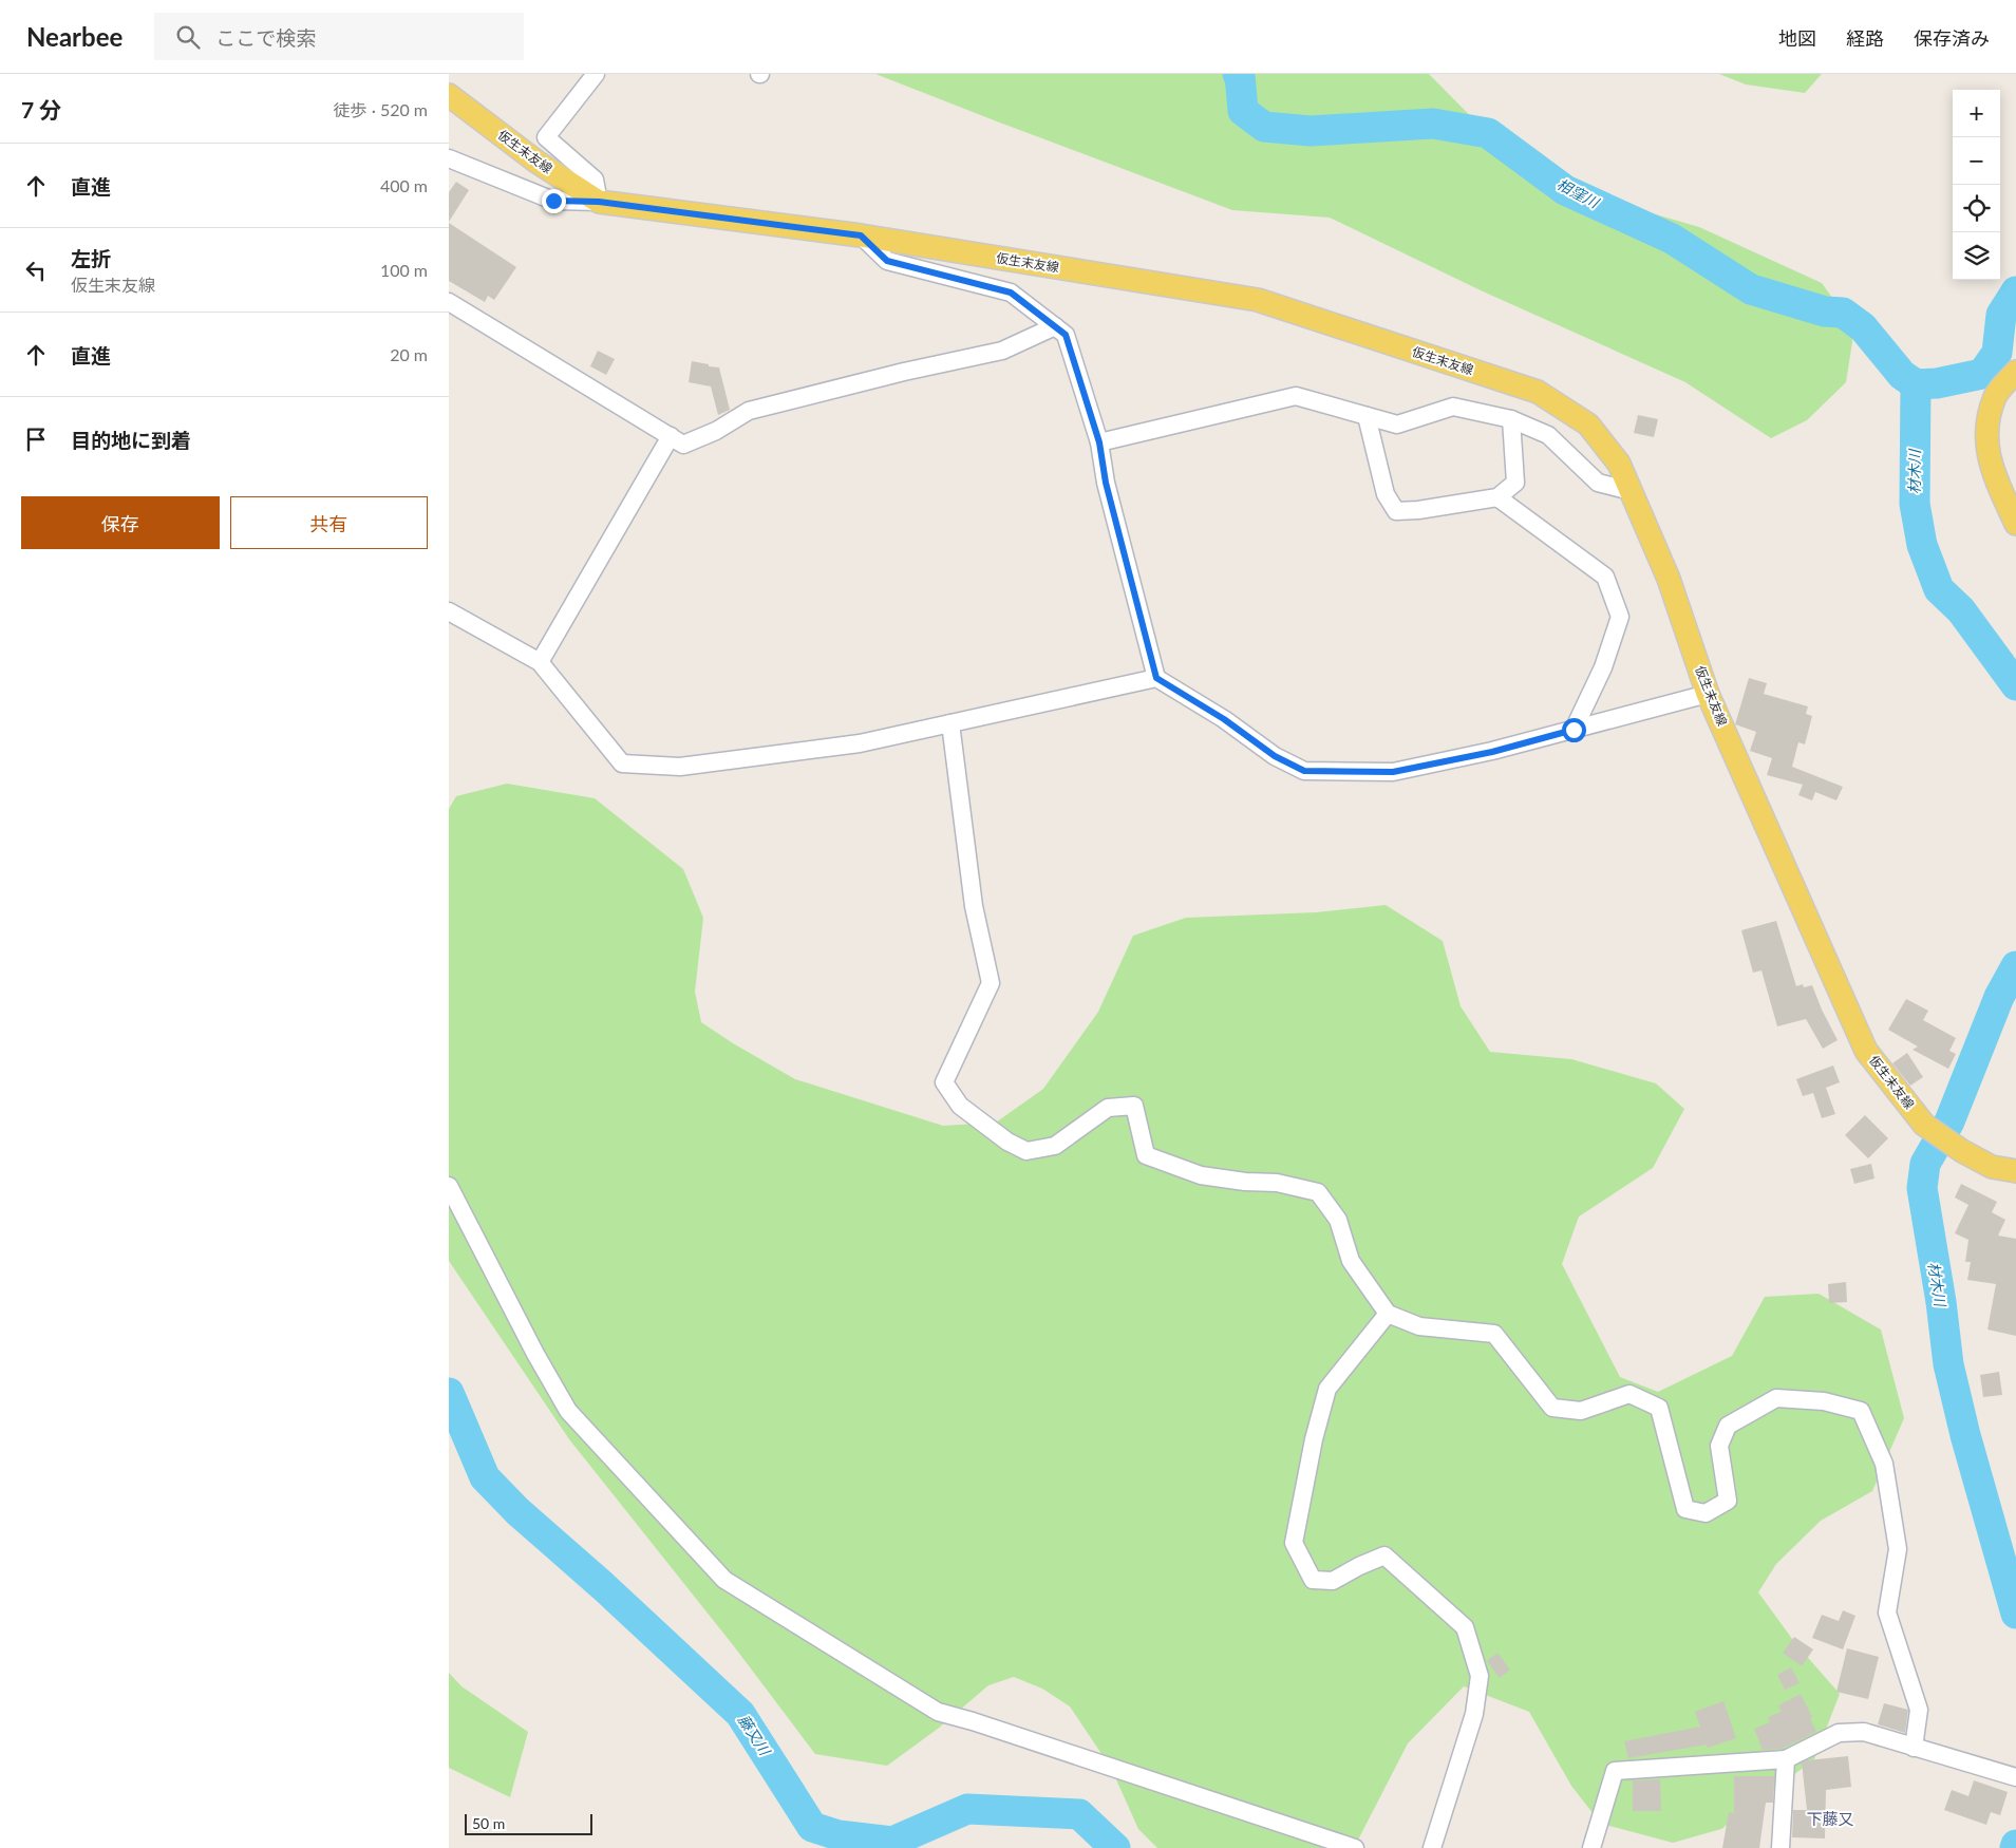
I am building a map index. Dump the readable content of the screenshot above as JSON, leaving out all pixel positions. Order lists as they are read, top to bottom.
{
  "streets": {
    "main road": ["仮生末友線"]
  },
  "districts": ["下藤又"],
  "water": ["相窪川", "材木川", "藤又川"],
  "scale_bar": "50 m",
  "page": {
    "header": "Nearbee",
    "search": "ここで検索",
    "nav": ["地図", "経路", "保存済み"],
    "heading": ["7 分", "徒歩 · 520 m"],
    "map_buttons": ["+", "−"],
    "list": [
      ["直進", "400 m"],
      ["左折", "仮生末友線", "100 m"],
      ["直進", "20 m"],
      "目的地に到着"
    ],
    "buttons": ["保存", "共有"],
    "scale": "50 m"
  }
}
